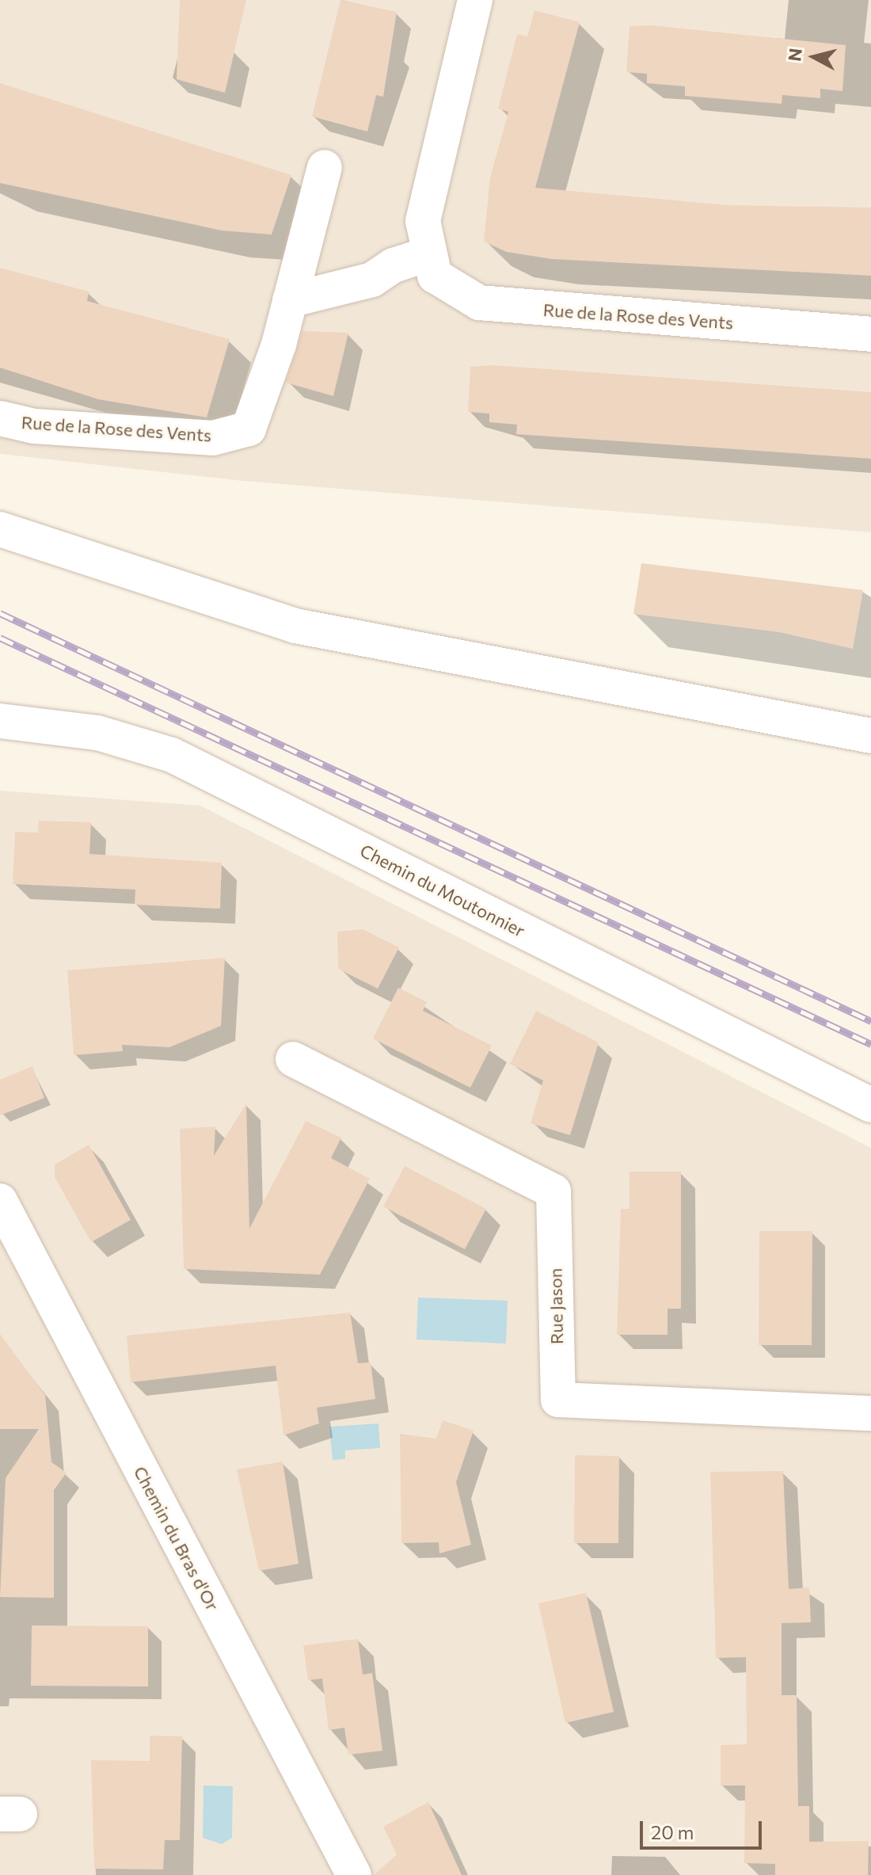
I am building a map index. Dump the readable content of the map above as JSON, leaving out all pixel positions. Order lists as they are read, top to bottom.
{
  "streets": {
    "street": [
      "Rue de la Rose des Vents",
      "Chemin du Moutonnier",
      "Rue Jason",
      "Chemin du Bras d'Or"
    ]
  },
  "scale_bar": "20 m",
  "north": "left"
}
